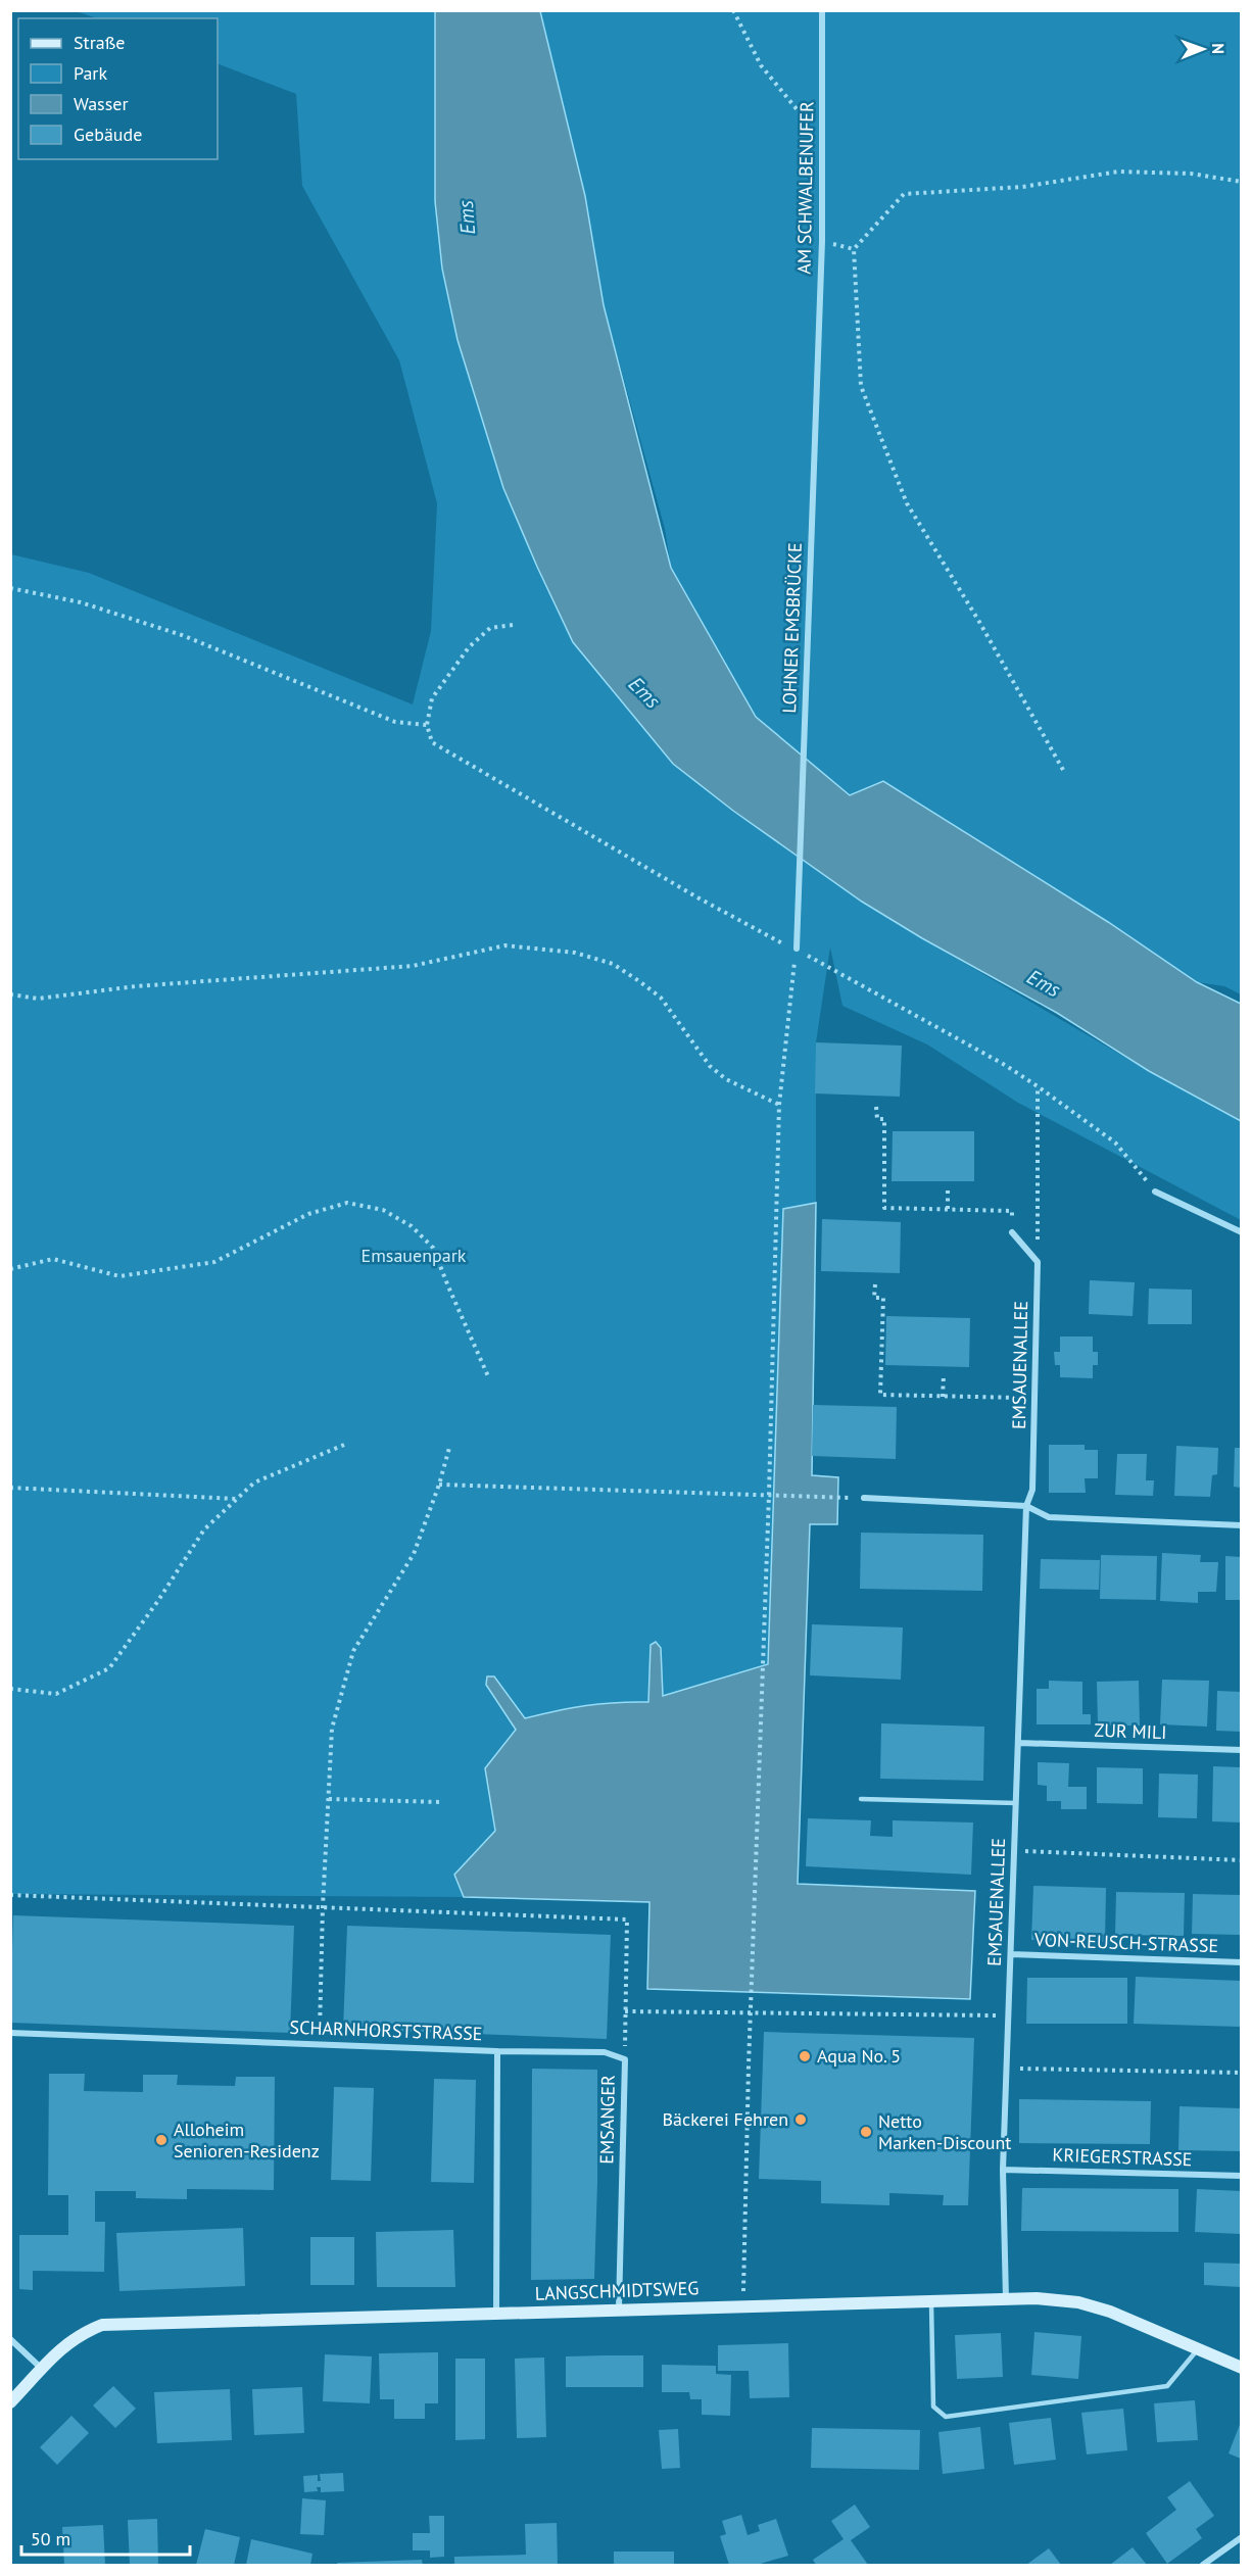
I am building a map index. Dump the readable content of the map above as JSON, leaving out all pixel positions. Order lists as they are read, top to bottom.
{
  "streets": {
    "street": [
      "AM SCHWALBENUFER",
      "LOHNER EMSBRÜCKE",
      "EMSAUENALLEE",
      "ZUR MILI",
      "VON-REUSCH-STRASSE",
      "SCHARNHORSTSTRASSE",
      "EMSANGER",
      "KRIEGERSTRASSE",
      "LANGSCHMIDTSWEG"
    ]
  },
  "crossings": [
    ["AM SCHWALBENUFER", "LOHNER EMSBRÜCKE"],
    ["EMSAUENALLEE", "ZUR MILI"],
    ["EMSAUENALLEE", "VON-REUSCH-STRASSE"],
    ["EMSAUENALLEE", "KRIEGERSTRASSE"],
    ["EMSAUENALLEE", "LANGSCHMIDTSWEG"],
    ["SCHARNHORSTSTRASSE", "EMSANGER"],
    ["SCHARNHORSTSTRASSE", "LANGSCHMIDTSWEG"],
    ["EMSANGER", "LANGSCHMIDTSWEG"]
  ],
  "water": ["Ems"],
  "parks": ["Emsauenpark"],
  "places": [
    "Aqua No. 5",
    "Bäckerei Fehren",
    "Netto Marken-Discount",
    "Alloheim Senioren-Residenz"
  ],
  "legend": [
    "Straße",
    "Park",
    "Wasser",
    "Gebäude"
  ],
  "scale_bar": "50 m",
  "north": "right"
}
